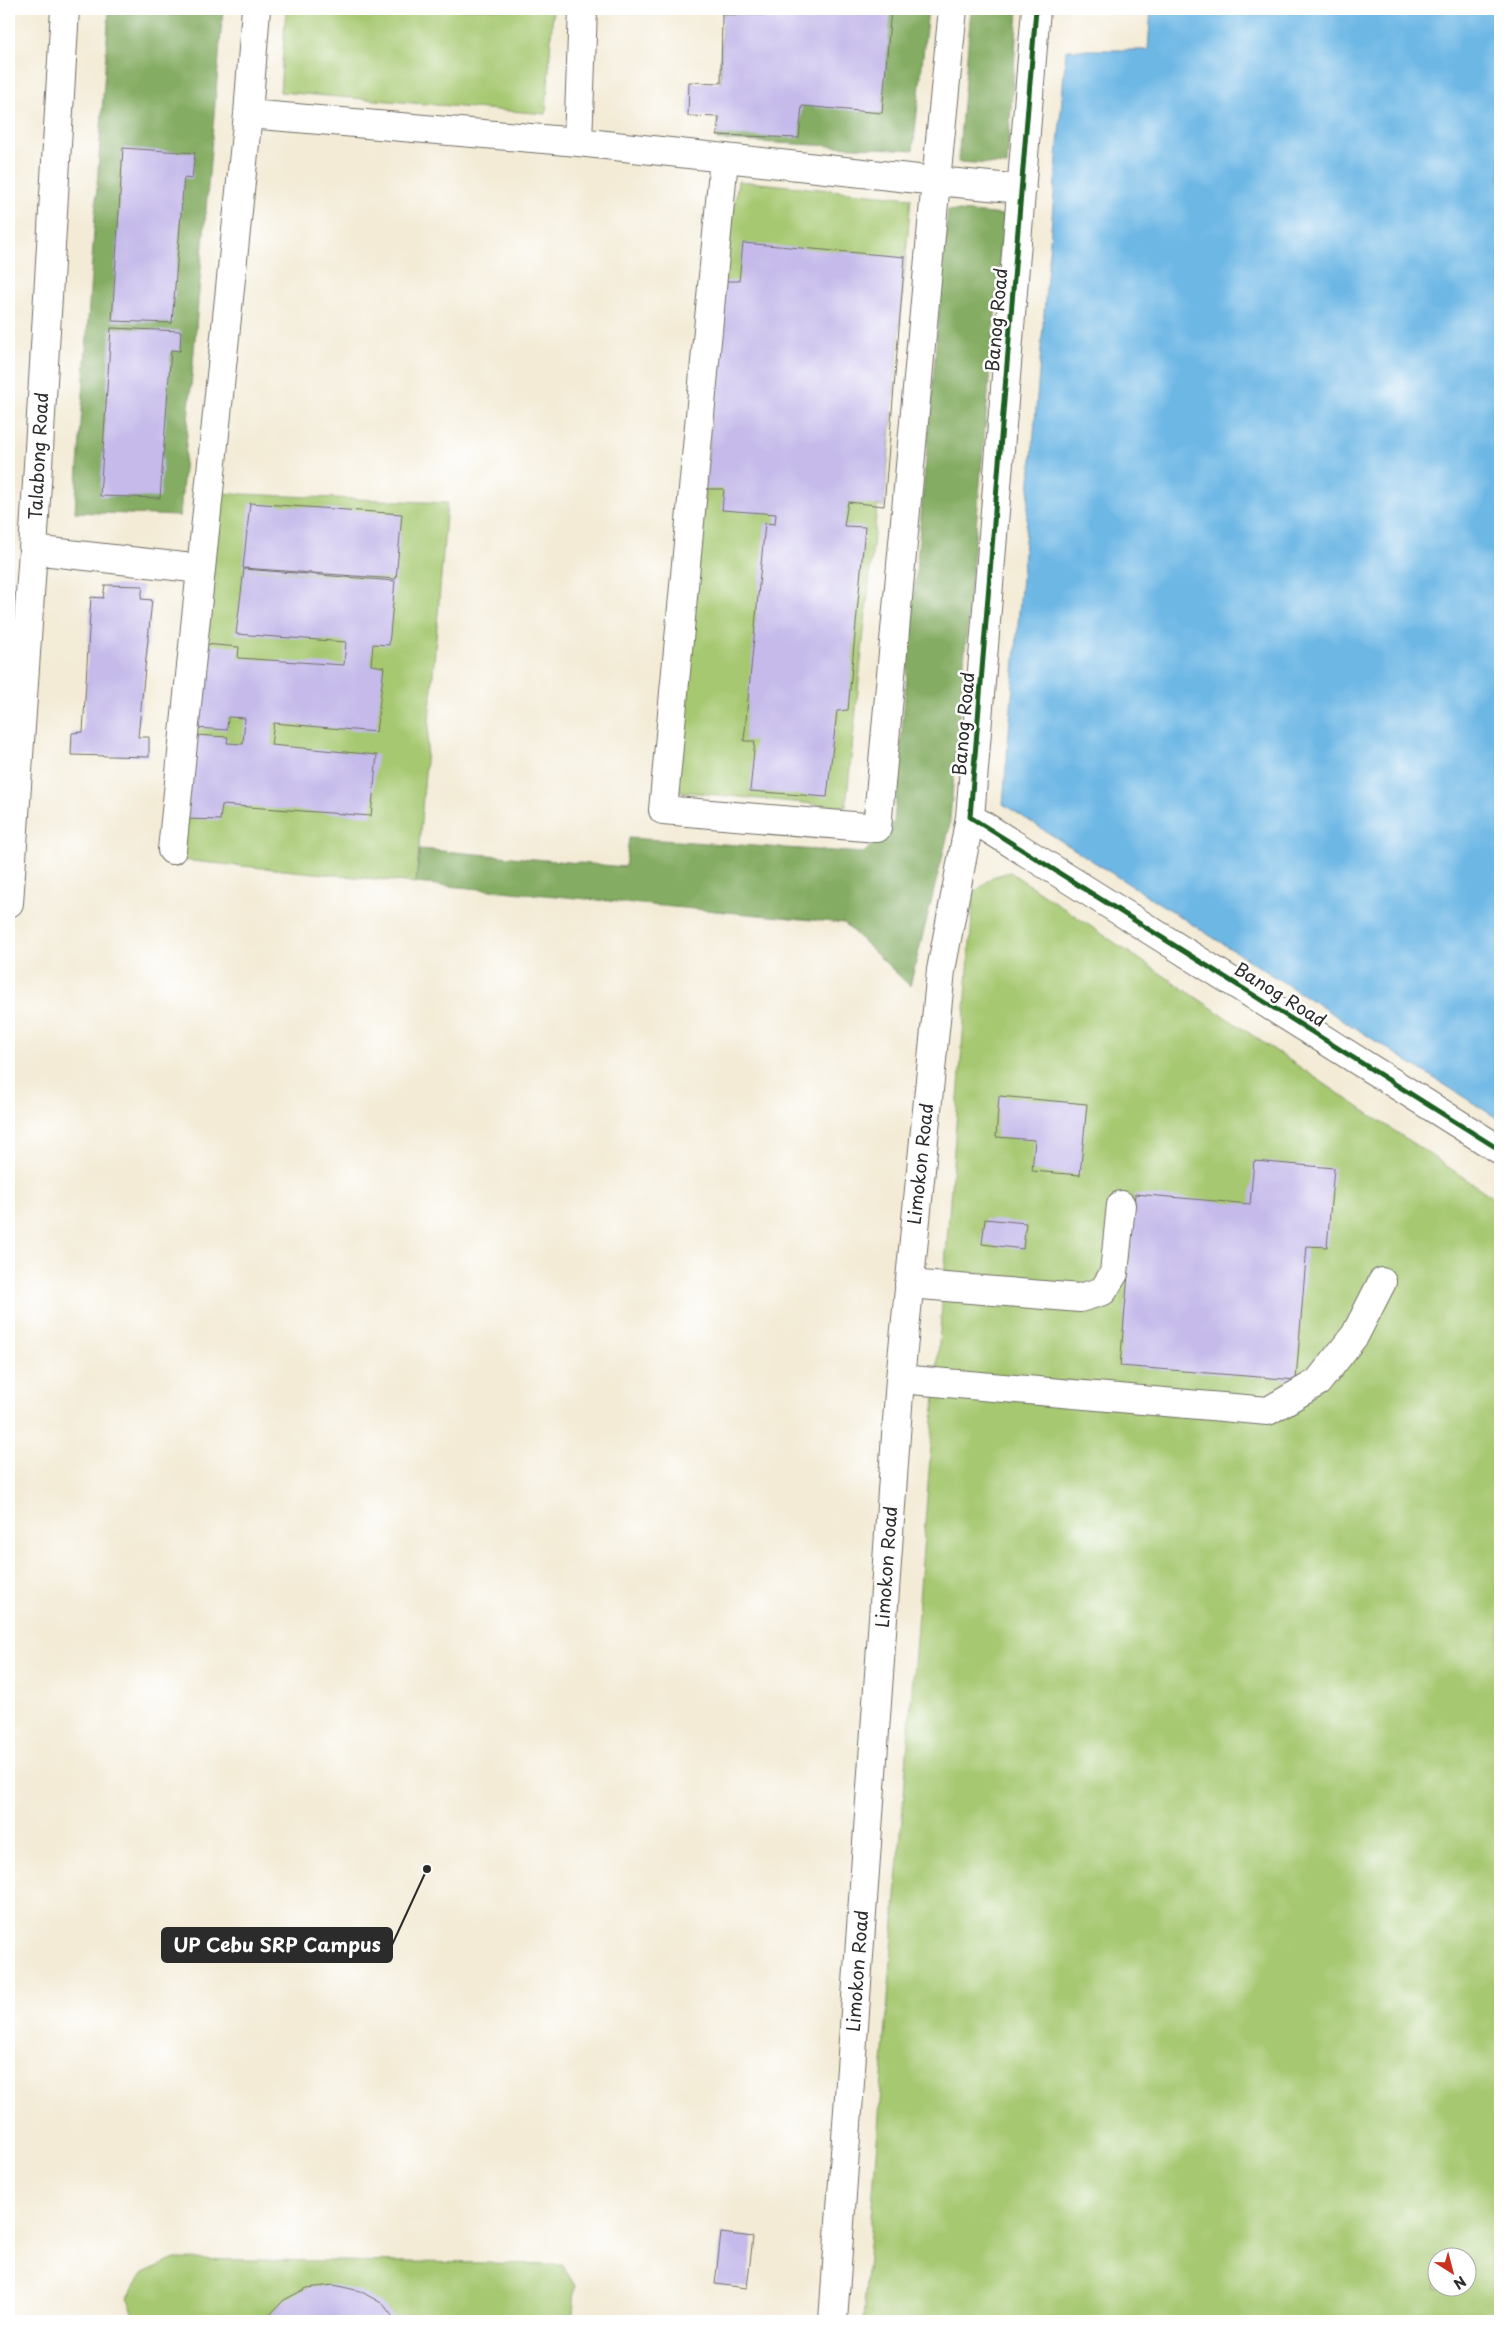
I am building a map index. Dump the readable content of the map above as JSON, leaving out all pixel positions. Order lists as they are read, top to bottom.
{
  "streets": {
    "street": ["Banog Road", "Talabong Road", "Limokon Road"]
  },
  "crossings": [
    ["Banog Road", "Limokon Road"]
  ],
  "places": ["UP Cebu SRP Campus"],
  "north": "bottom right"
}
